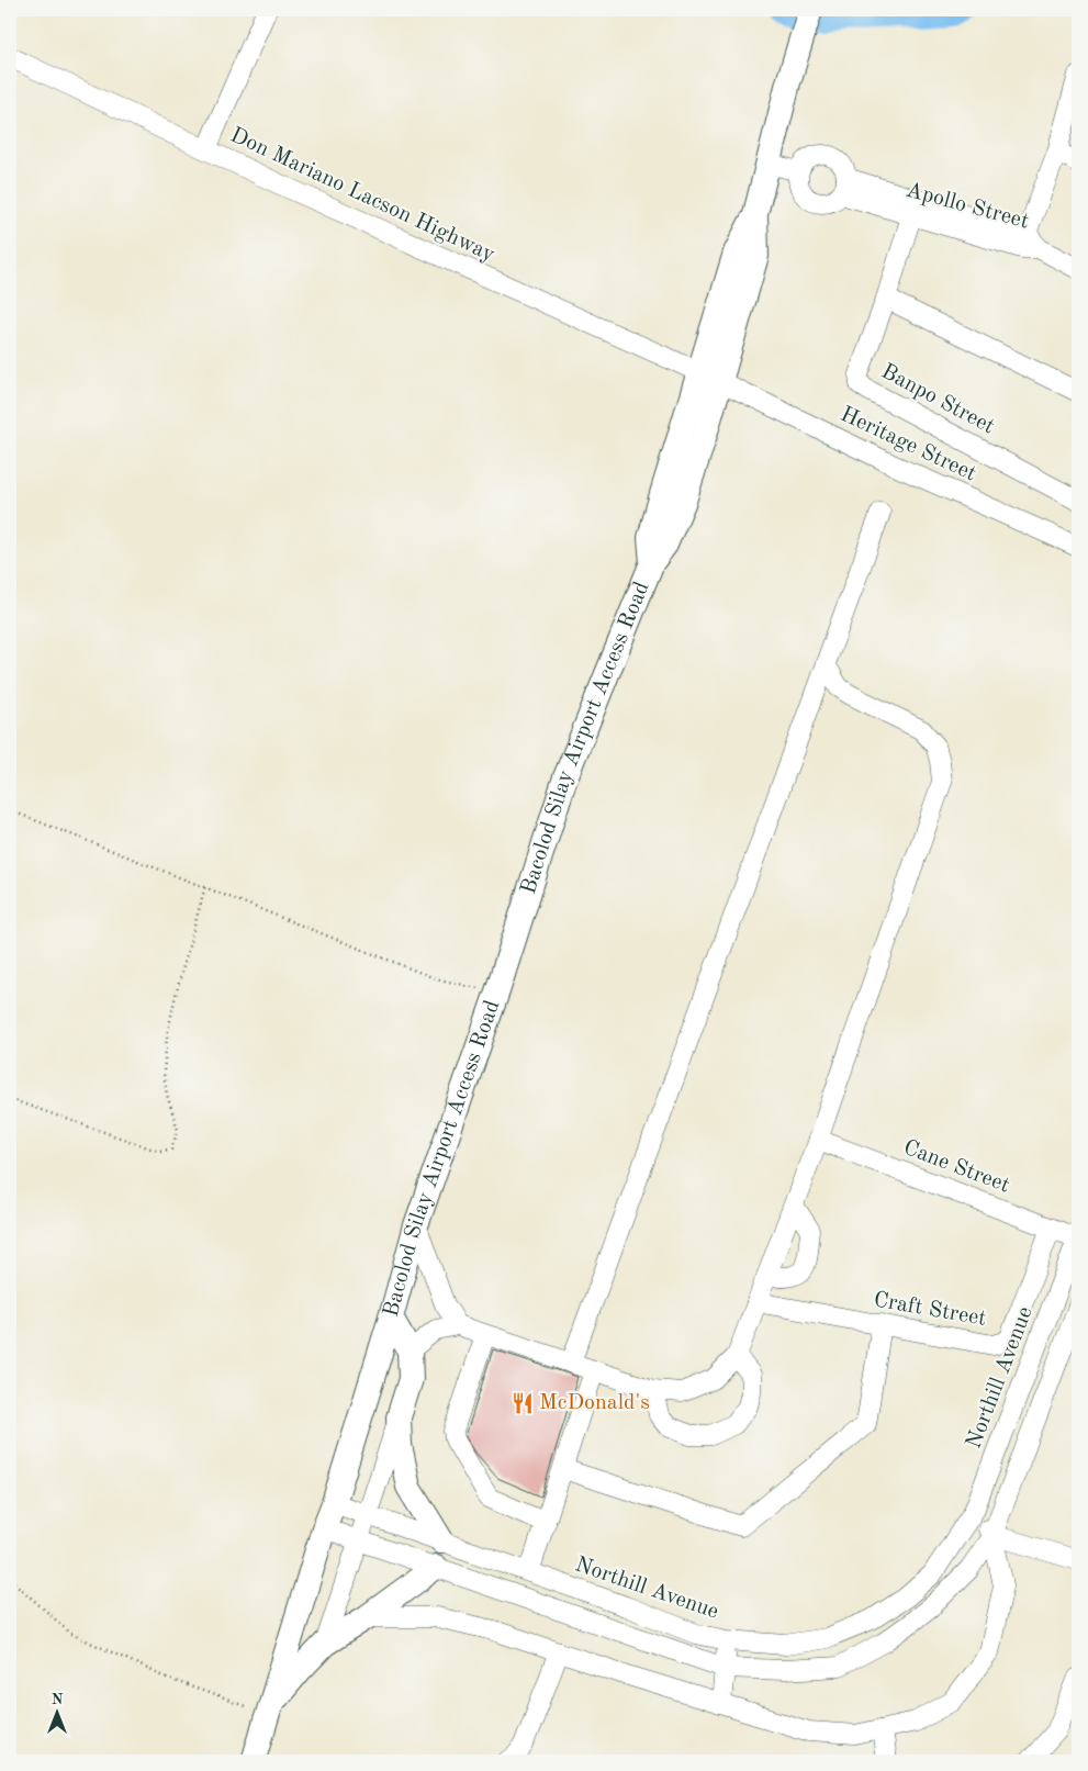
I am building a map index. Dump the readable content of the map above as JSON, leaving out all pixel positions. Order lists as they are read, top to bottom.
{
  "streets": {
    "main road": ["Bacolod Silay Airport Access Road"],
    "street": [
      "Don Mariano Lacson Highway",
      "Apollo Street",
      "Banpo Street",
      "Heritage Street",
      "Cane Street",
      "Craft Street",
      "Northill Avenue"
    ]
  },
  "crossings": [
    ["Don Mariano Lacson Highway", "Heritage Street"],
    ["Don Mariano Lacson Highway", "Bacolod Silay Airport Access Road"],
    ["Apollo Street", "Banpo Street"],
    ["Heritage Street", "Bacolod Silay Airport Access Road"],
    ["Bacolod Silay Airport Access Road", "Northill Avenue"],
    ["Cane Street", "Craft Street"],
    ["Cane Street", "Northill Avenue"]
  ],
  "places": {
    "restaurant": ["McDonald's"]
  },
  "north": "top"
}
